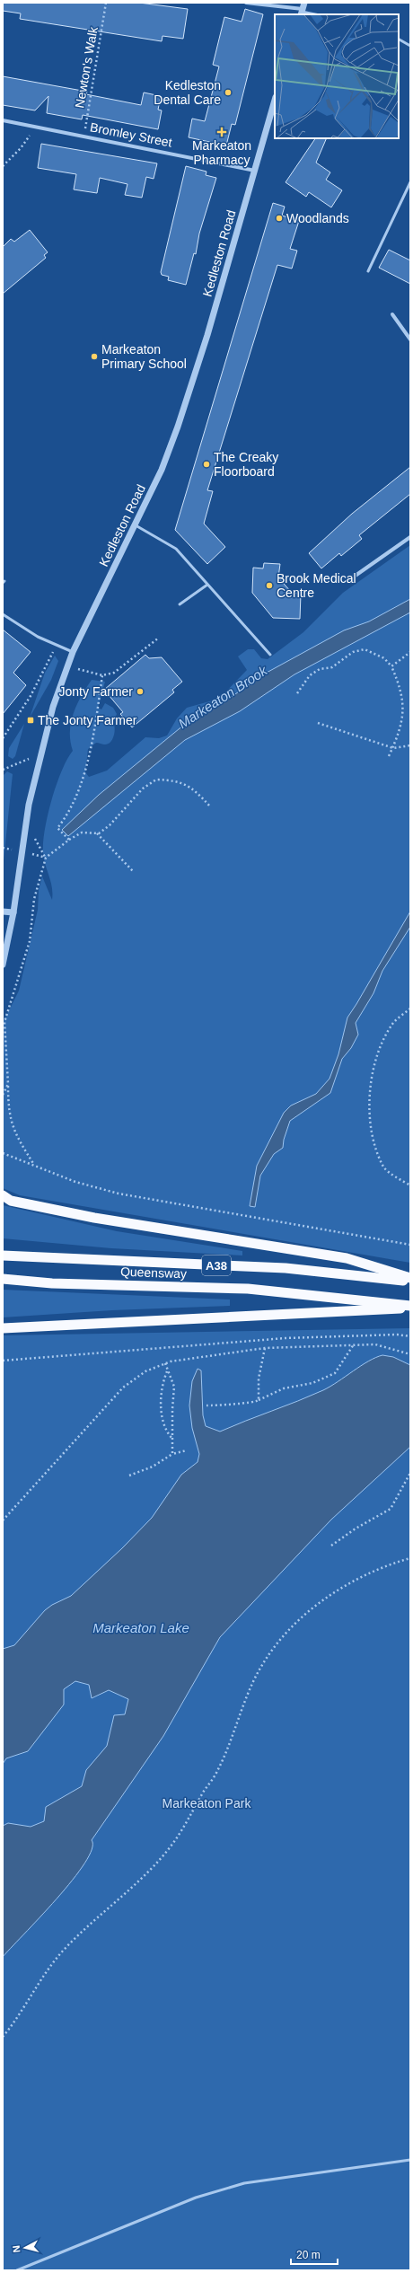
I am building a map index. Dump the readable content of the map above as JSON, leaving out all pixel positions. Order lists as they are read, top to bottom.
{
  "streets": {
    "highway": ["A38", "Queensway"],
    "street": ["Bromley Street", "Kedleston Road"],
    "path": ["Newton's Walk"]
  },
  "crossings": [
    ["Newton's Walk", "Bromley Street"],
    ["Bromley Street", "Kedleston Road"]
  ],
  "water": ["Markeaton Brook", "Markeaton Lake"],
  "parks": ["Markeaton Park"],
  "places": {
    "other": [
      "Kedleston Dental Care",
      "Woodlands",
      "Markeaton Primary School",
      "The Creaky Floorboard",
      "Brook Medical Centre",
      "Jonty Farmer"
    ],
    "health": ["Markeaton Pharmacy"],
    "transit": ["The Jonty Farmer"]
  },
  "scale_bar": "20 m",
  "north": "left"
}
